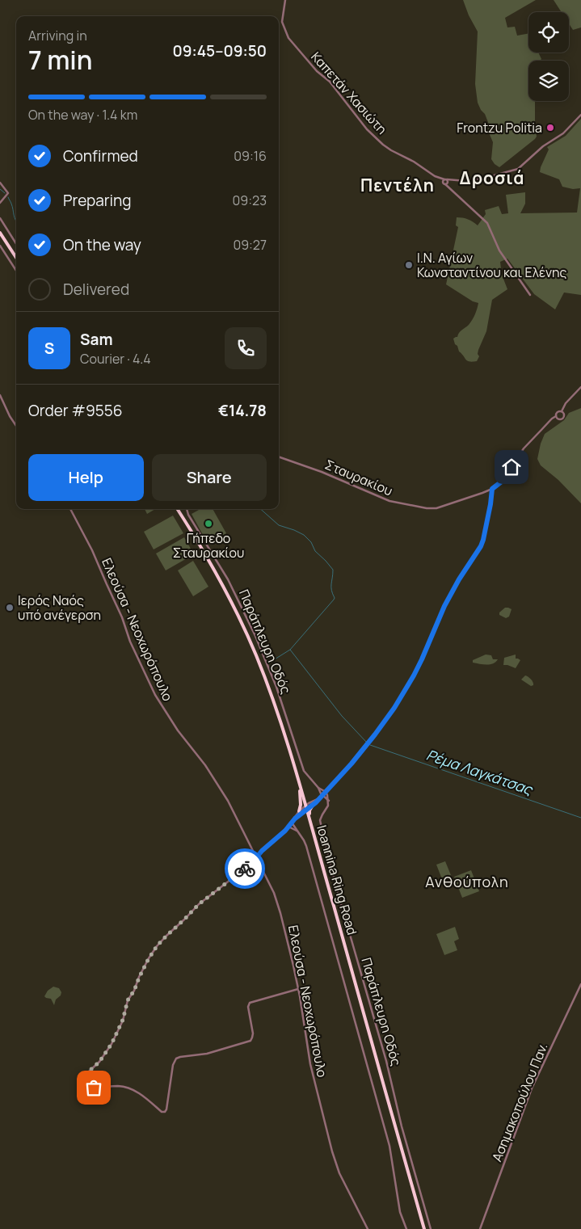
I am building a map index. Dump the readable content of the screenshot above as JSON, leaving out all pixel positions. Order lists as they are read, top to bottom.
{
  "streets": {
    "highway": ["Ioannina Ring Road"],
    "street": [
      "Καπετάν Χασιώτη",
      "Σταυρακίου",
      "Ελεούσα - Νεοχωρόπουλο",
      "Παράπλευρη Οδός",
      "Ασημακοπούλου Παν."
    ]
  },
  "districts": ["Δροσιά", "Πεντέλη", "Ανθούπολη"],
  "water": ["Ρέμα Λαγκάτσας"],
  "places": [
    "Frontzu Politia",
    "Ι.Ν. Αγίων Κωνσταντίνου και Ελένης",
    "Γήπεδο Σταυρακίου",
    "Ιερός Ναός υπό ανέγερση"
  ],
  "page": {
    "heading": ["7 min", "Arriving in", "09:45–09:50"],
    "panel": [
      "Sam",
      "Courier · 4.4",
      "Order #9556",
      "€14.78"
    ],
    "bar": "On the way · 1.4 km",
    "list": [
      ["Confirmed", "09:16"],
      ["Preparing", "09:23"],
      ["On the way", "09:27"],
      "Delivered"
    ],
    "round": "S",
    "buttons": ["Help", "Share"]
  }
}
